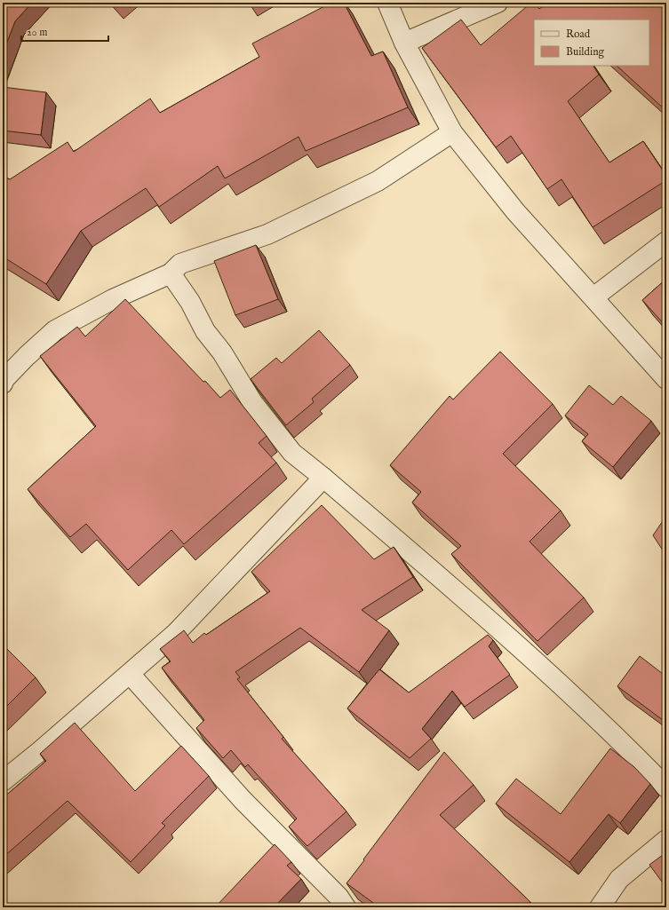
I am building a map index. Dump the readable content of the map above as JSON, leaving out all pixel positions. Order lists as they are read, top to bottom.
{
  "legend": ["Road", "Building"],
  "scale_bar": "20 m"
}
